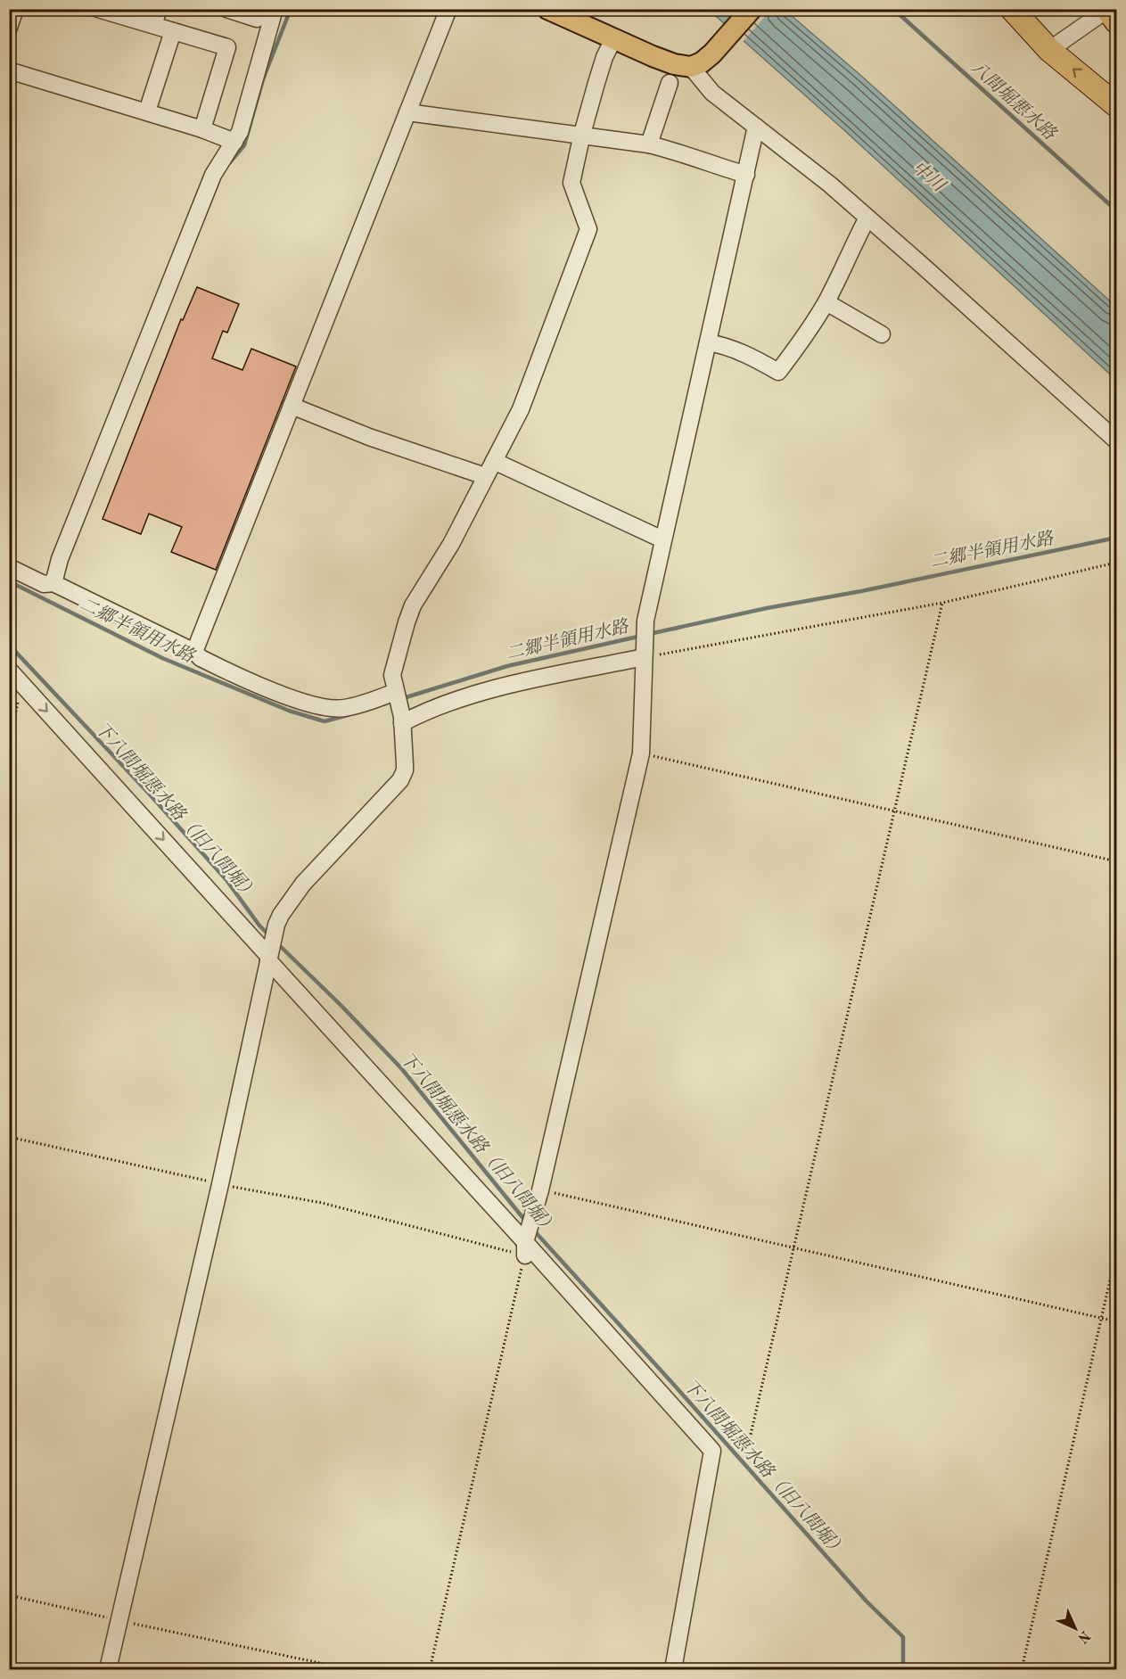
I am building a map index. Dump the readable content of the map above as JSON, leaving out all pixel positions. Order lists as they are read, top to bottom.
{
  "water": [
    "八間堀悪水路",
    "中川",
    "二郷半領用水路",
    "下八間堀悪水路（旧八間堀）"
  ],
  "north": "bottom right"
}
